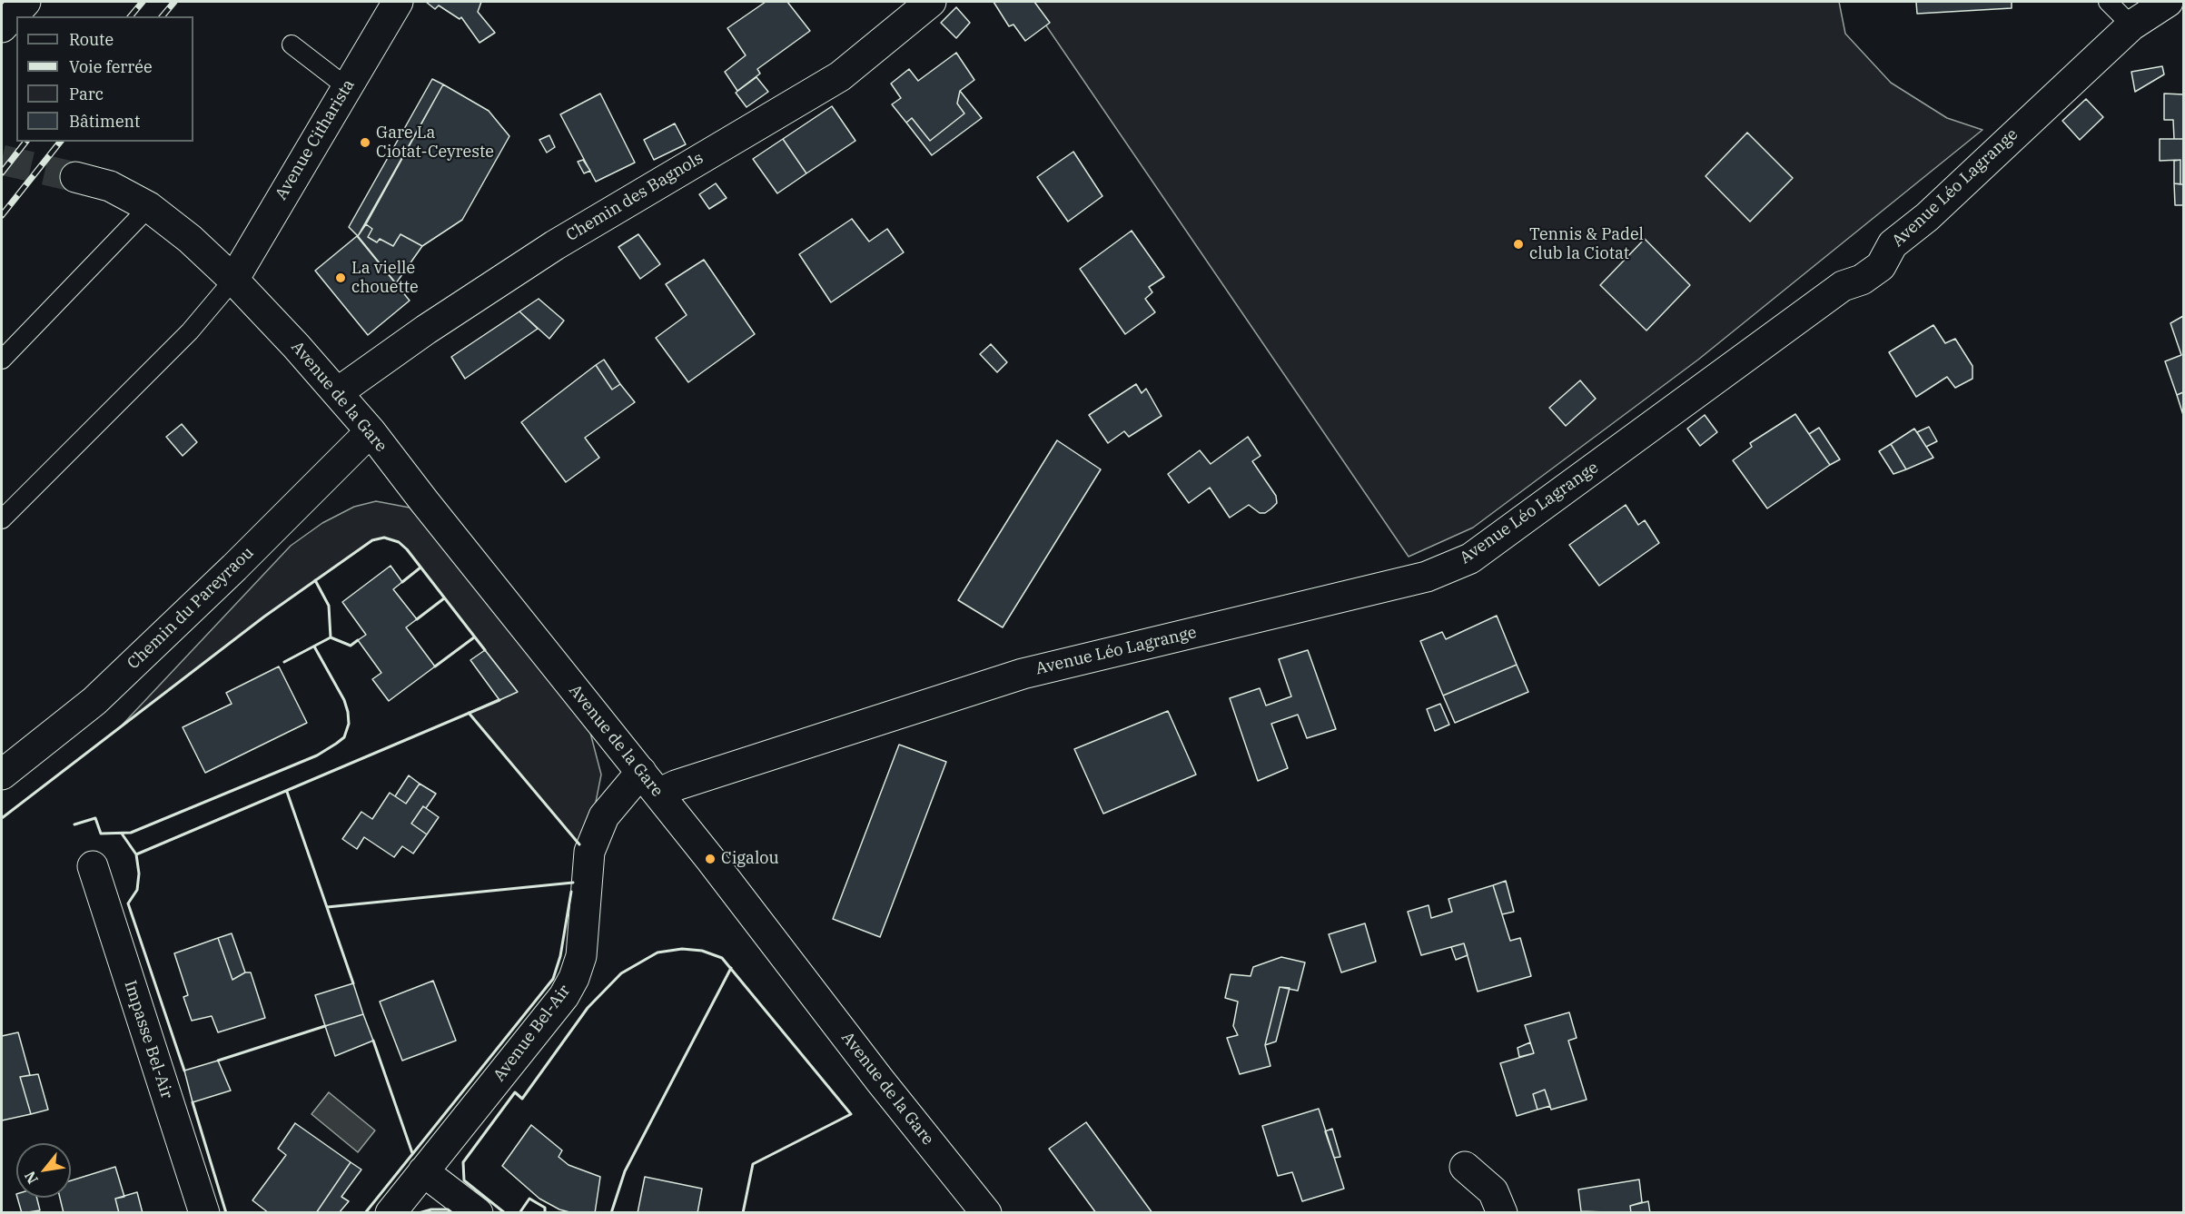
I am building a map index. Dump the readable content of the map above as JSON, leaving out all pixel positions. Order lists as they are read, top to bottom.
{
  "streets": {
    "street": [
      "Avenue Citharista",
      "Avenue Léo Lagrange",
      "Chemin des Bagnols",
      "Avenue de la Gare",
      "Chemin du Pareyraou",
      "Avenue Bel-Air",
      "Impasse Bel-Air"
    ]
  },
  "crossings": [
    ["Avenue Citharista", "Avenue de la Gare"],
    ["Avenue Léo Lagrange", "Avenue de la Gare"],
    ["Avenue Léo Lagrange", "Avenue Bel-Air"],
    ["Chemin des Bagnols", "Avenue de la Gare"],
    ["Avenue de la Gare", "Chemin du Pareyraou"],
    ["Avenue de la Gare", "Avenue Bel-Air"]
  ],
  "places": [
    "Gare La Ciotat-Ceyreste",
    "Tennis & Padel club la Ciotat",
    "La vielle chouette",
    "Cigalou"
  ],
  "legend": [
    "Route",
    "Voie ferrée",
    "Parc",
    "Bâtiment"
  ],
  "north": "bottom left"
}
